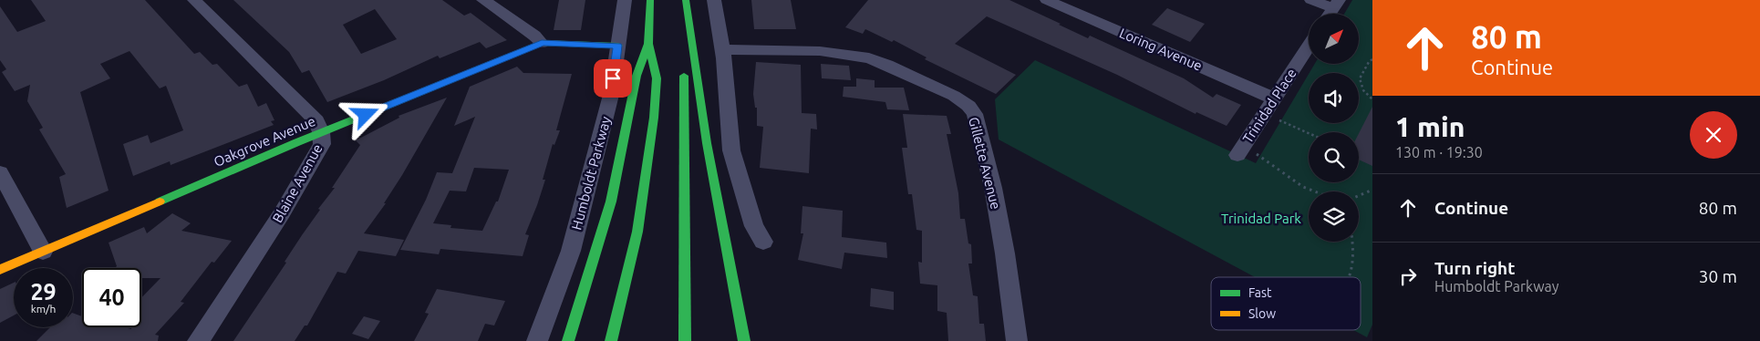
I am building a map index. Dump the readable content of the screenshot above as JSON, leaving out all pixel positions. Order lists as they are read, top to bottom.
{
  "streets": {
    "main road": ["Oakgrove Avenue"],
    "street": [
      "Loring Avenue",
      "Trinidad Place",
      "Gillette Avenue",
      "Humboldt Parkway",
      "Blaine Avenue"
    ]
  },
  "crossings": [
    ["Loring Avenue", "Trinidad Place"],
    ["Oakgrove Avenue", "Blaine Avenue"]
  ],
  "parks": ["Trinidad Park"],
  "legend": ["Fast", "Slow"],
  "north": "top right",
  "page": {
    "turn": ["80 m", "Continue"],
    "heading": ["1 min", "130 m · 19:30"],
    "list": [
      {
        "name": "Continue",
        "value": "80 m"
      },
      {
        "name": "Turn right",
        "note": "Humboldt Parkway",
        "value": "30 m"
      }
    ],
    "speed": "29 km/h",
    "limit": "40"
  }
}
